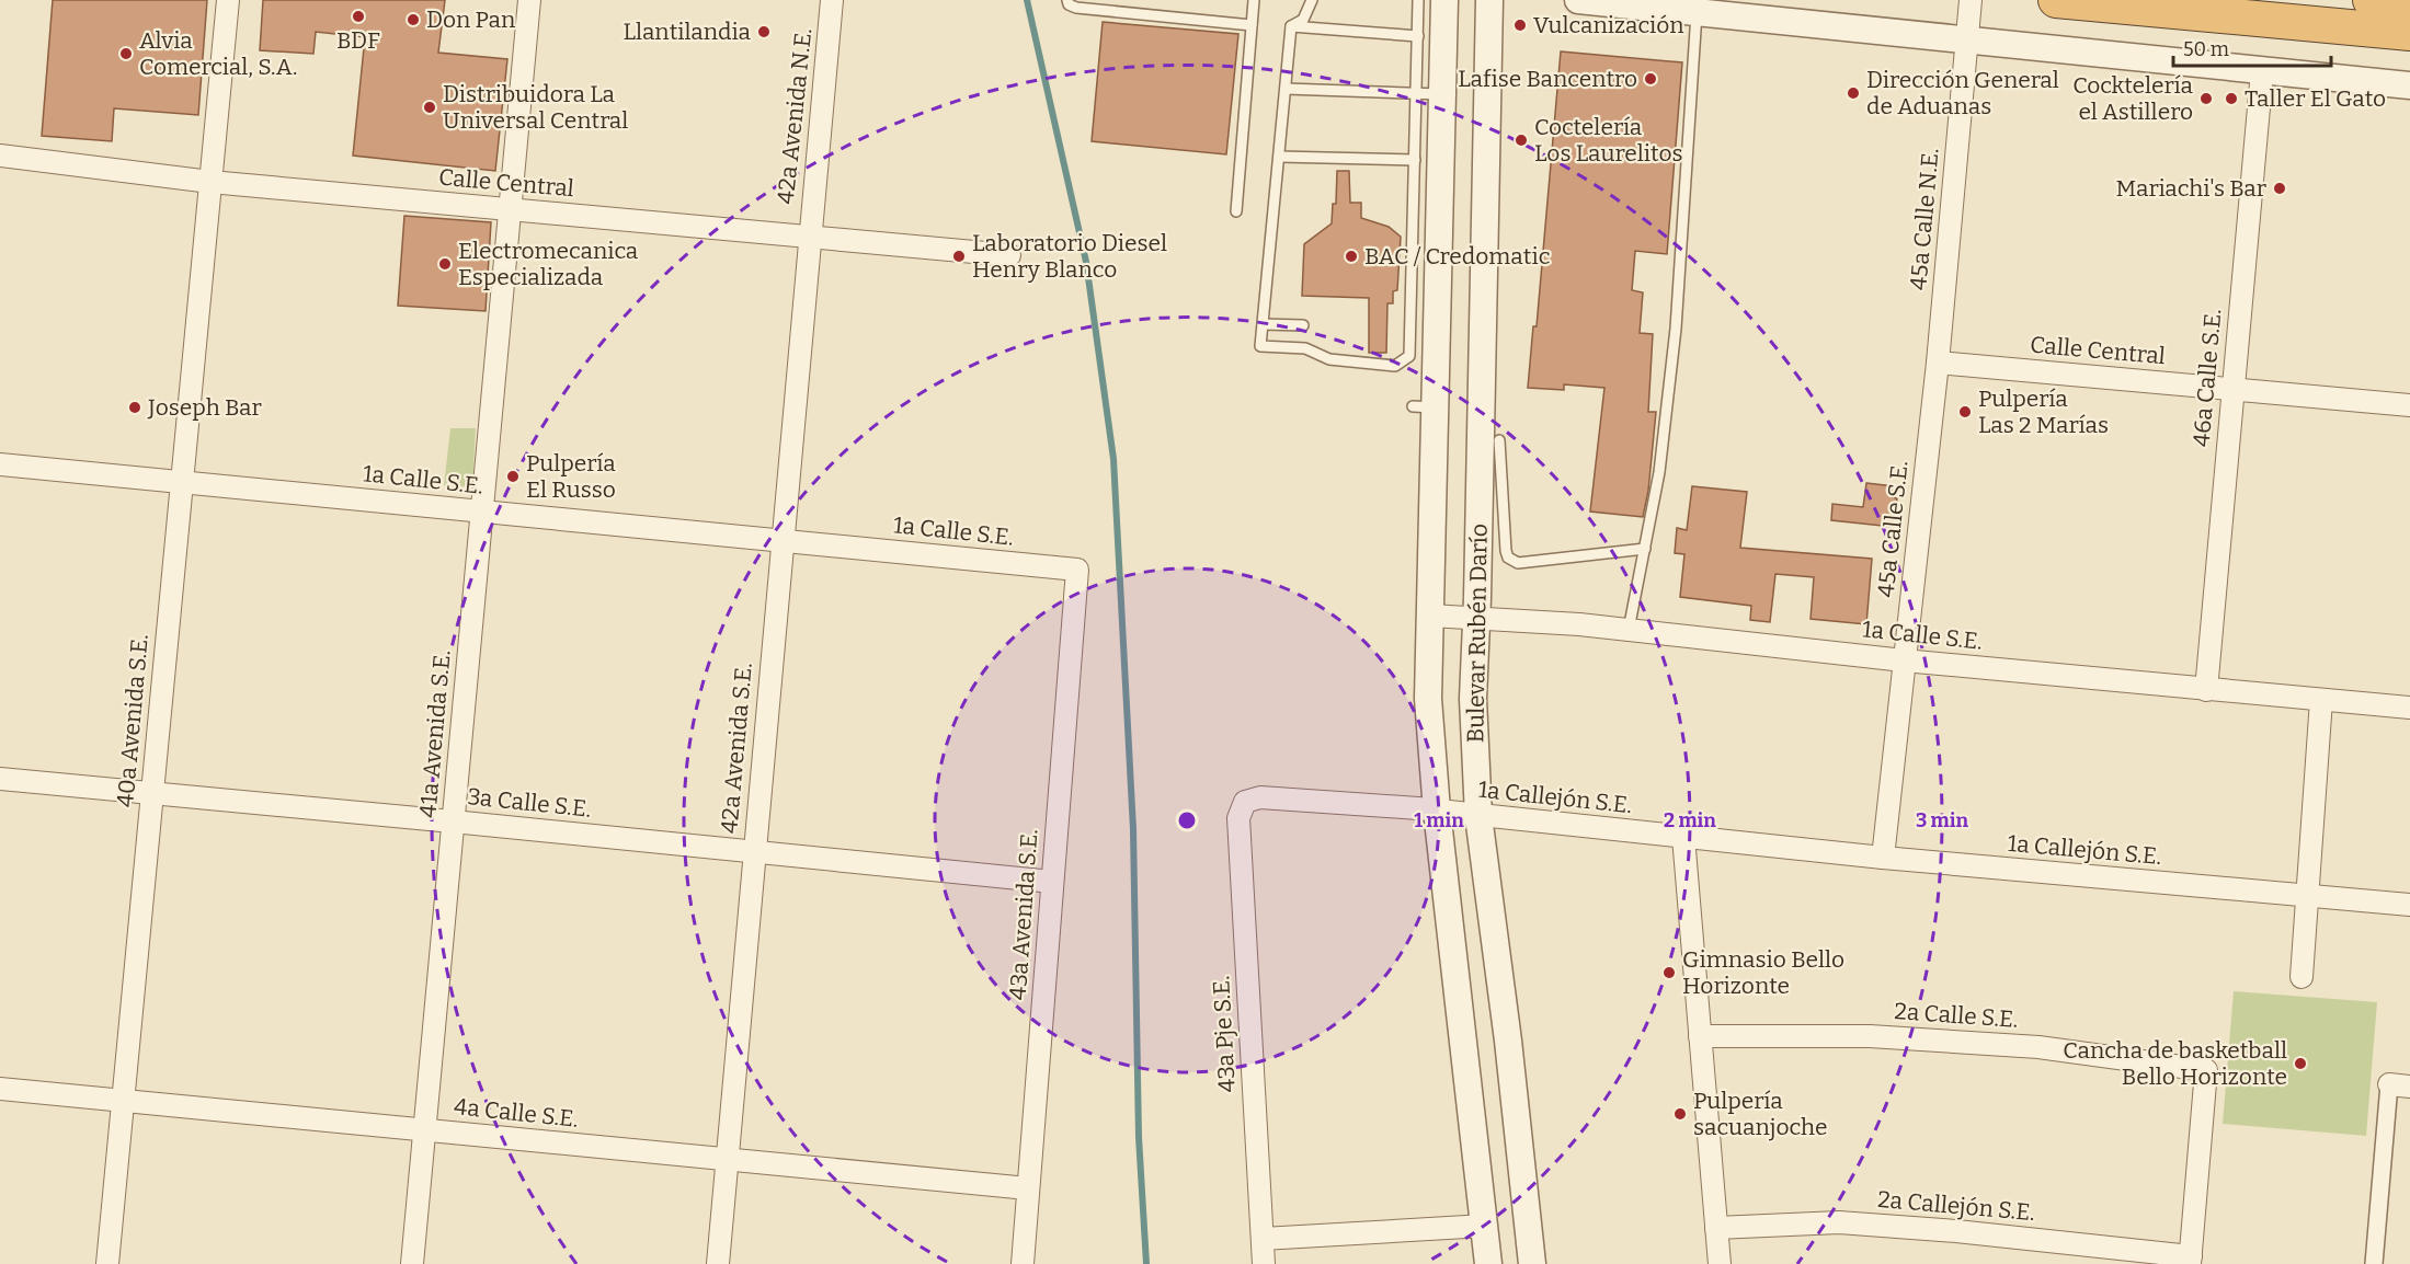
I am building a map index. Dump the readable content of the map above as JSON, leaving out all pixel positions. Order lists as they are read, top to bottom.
{
  "streets": {
    "street": [
      "42a Avenida N.E.",
      "Calle Central",
      "45a Calle N.E.",
      "46a Calle S.E.",
      "1a Calle S.E.",
      "45a Calle S.E.",
      "Bulevar Rubén Darío",
      "40a Avenida S.E.",
      "41a Avenida S.E.",
      "42a Avenida S.E.",
      "1a Callejón S.E.",
      "3a Calle S.E.",
      "43a Avenida S.E.",
      "2a Calle S.E.",
      "43a Pje S.E.",
      "4a Calle S.E.",
      "2a Callejón S.E."
    ]
  },
  "crossings": [
    ["42a Avenida N.E.", "Calle Central"],
    ["42a Avenida N.E.", "42a Avenida S.E."],
    ["Calle Central", "45a Calle N.E."],
    ["Calle Central", "46a Calle S.E."],
    ["Calle Central", "45a Calle S.E."],
    ["Calle Central", "40a Avenida S.E."],
    ["Calle Central", "41a Avenida S.E."],
    ["Calle Central", "42a Avenida S.E."],
    ["45a Calle N.E.", "45a Calle S.E."],
    ["46a Calle S.E.", "1a Calle S.E."],
    ["1a Calle S.E.", "45a Calle S.E."],
    ["1a Calle S.E.", "Bulevar Rubén Darío"],
    ["1a Calle S.E.", "40a Avenida S.E."],
    ["1a Calle S.E.", "41a Avenida S.E."],
    ["1a Calle S.E.", "42a Avenida S.E."],
    ["1a Calle S.E.", "43a Avenida S.E."],
    ["45a Calle S.E.", "1a Callejón S.E."],
    ["Bulevar Rubén Darío", "1a Callejón S.E."],
    ["40a Avenida S.E.", "3a Calle S.E."],
    ["40a Avenida S.E.", "4a Calle S.E."],
    ["41a Avenida S.E.", "3a Calle S.E."],
    ["41a Avenida S.E.", "4a Calle S.E."],
    ["42a Avenida S.E.", "3a Calle S.E."],
    ["42a Avenida S.E.", "4a Calle S.E."],
    ["1a Callejón S.E.", "43a Pje S.E."],
    ["3a Calle S.E.", "43a Avenida S.E."],
    ["43a Avenida S.E.", "4a Calle S.E."],
    ["2a Calle S.E.", "2a Callejón S.E."]
  ],
  "places": [
    "BDF",
    "Don Pan",
    "Vulcanización",
    "Llantilandia",
    "Alvia Comercial, S.A.",
    "Lafise Bancentro",
    "Dirección General de Aduanas",
    "Cocktelería el Astillero",
    "Taller El Gato",
    "Distribuidora La Universal Central",
    "Coctelería Los Laurelitos",
    "Mariachi's Bar",
    "Laboratorio Diesel Henry Blanco",
    "BAC / Credomatic",
    "Electromecanica Especializada",
    "Joseph Bar",
    "Pulpería Las 2 Marías",
    "Pulpería El Russo",
    "Gimnasio Bello Horizonte",
    "Cancha de basketball Bello Horizonte",
    "Pulpería sacuanjoche"
  ],
  "scale_bar": "50 m",
  "rings": ["1 min", "2 min", "3 min"]
}
